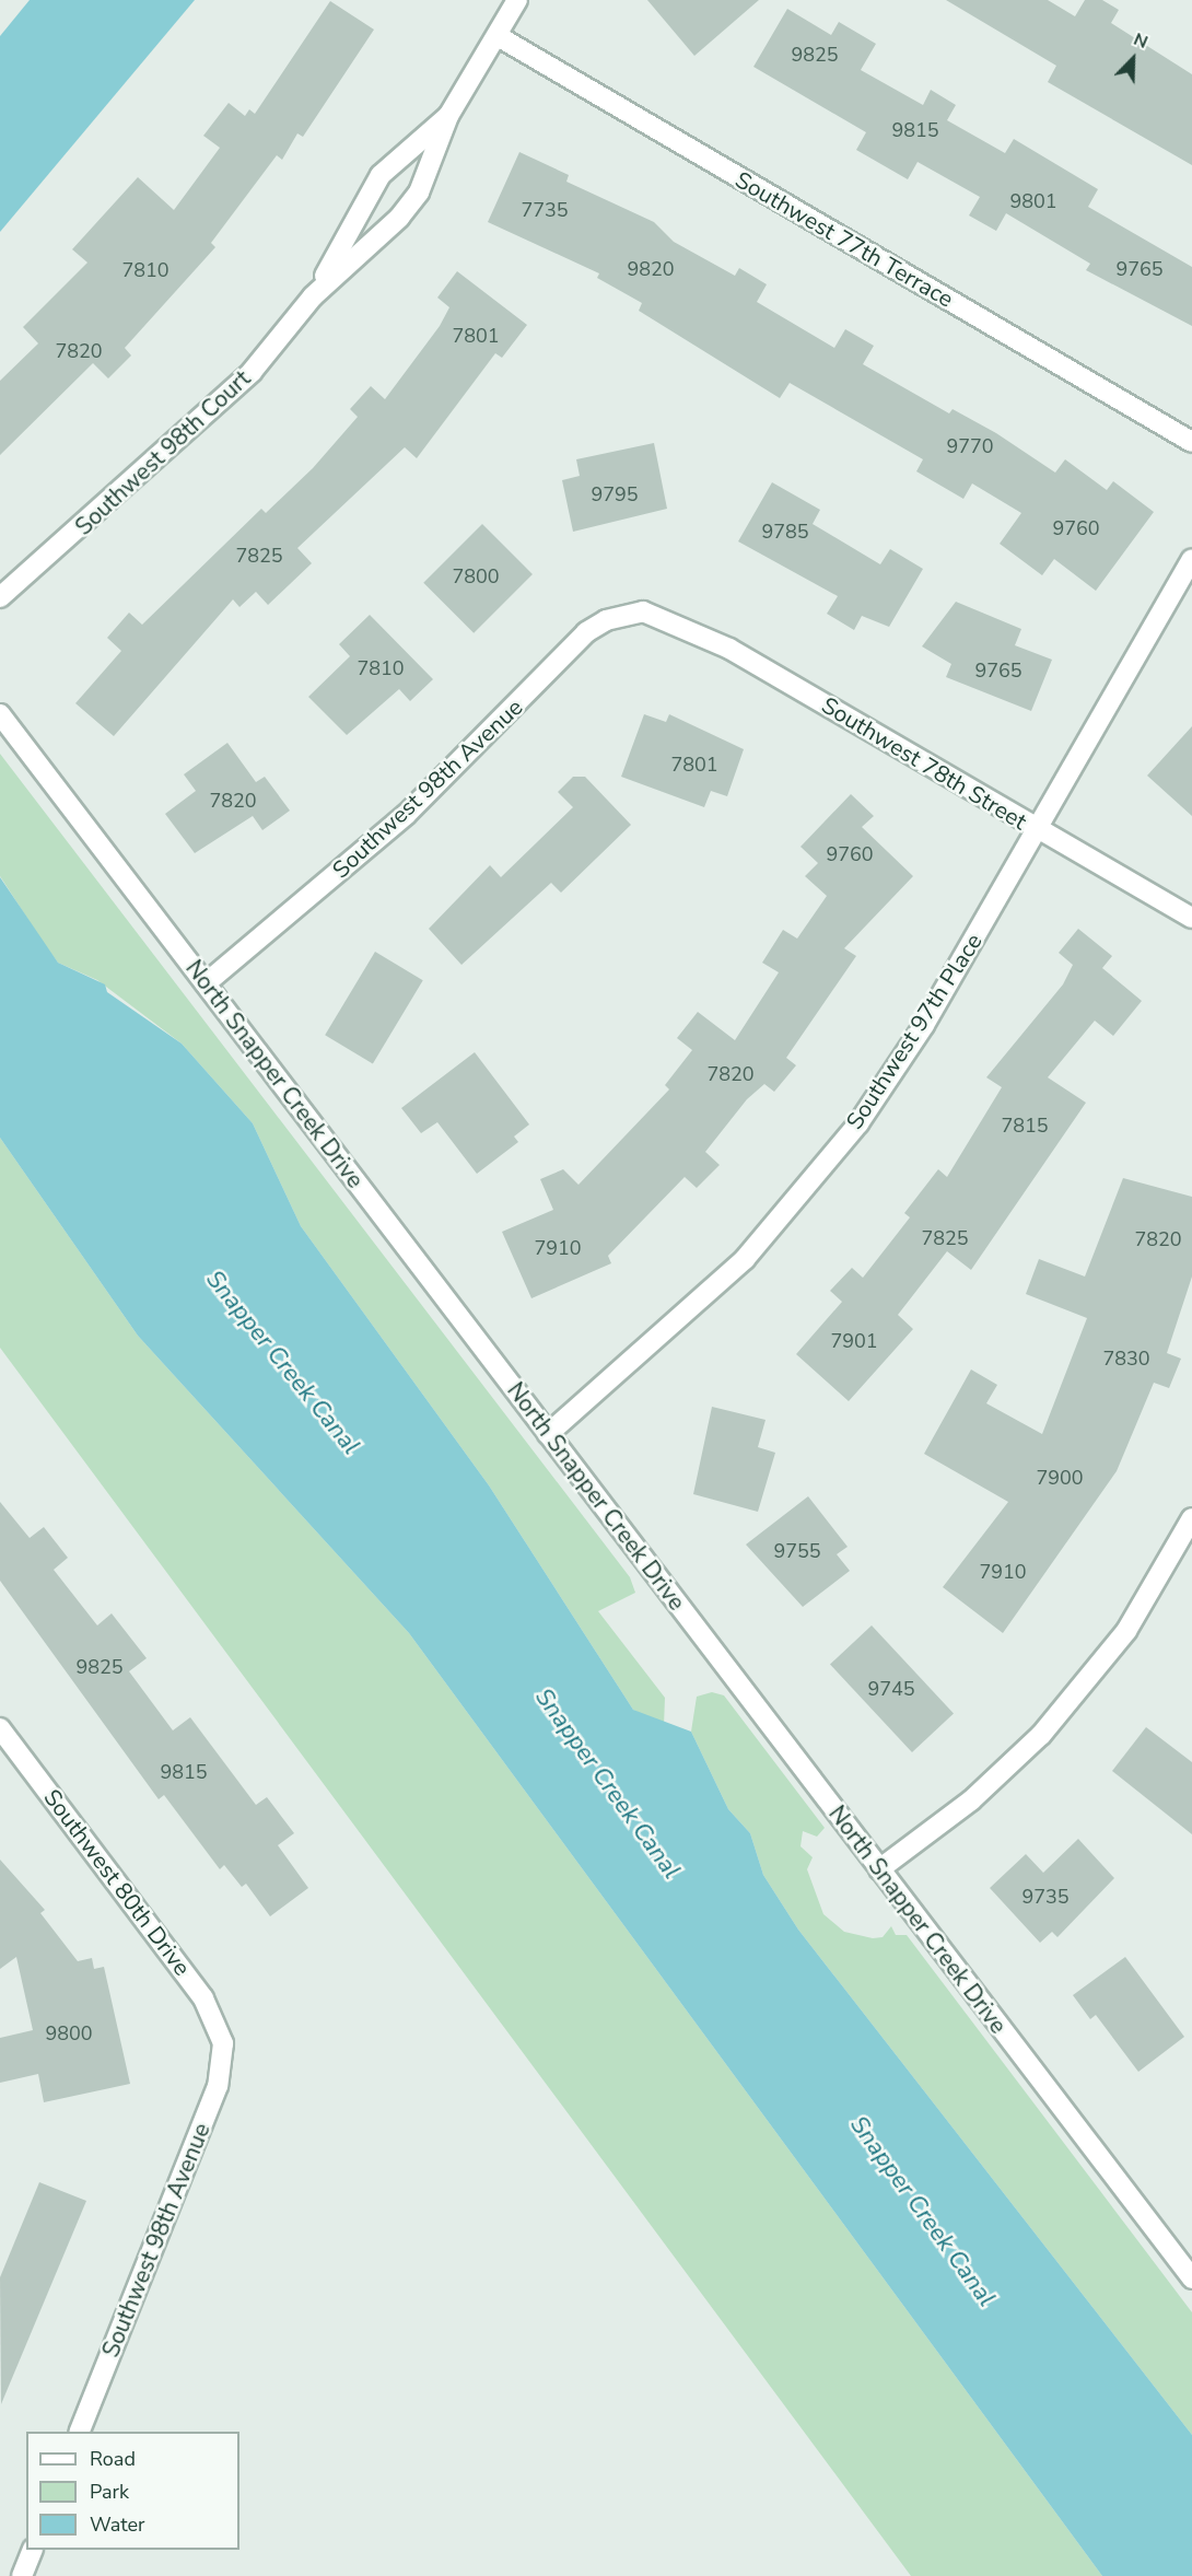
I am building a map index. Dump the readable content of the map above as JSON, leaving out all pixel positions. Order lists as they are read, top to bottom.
{
  "streets": {
    "street": [
      "Southwest 77th Terrace",
      "Southwest 98th Court",
      "Southwest 78th Street",
      "Southwest 98th Avenue",
      "Southwest 97th Place",
      "North Snapper Creek Drive",
      "Southwest 80th Drive"
    ]
  },
  "crossings": [
    ["Southwest 77th Terrace", "Southwest 98th Court"],
    ["Southwest 78th Street", "Southwest 98th Avenue"],
    ["Southwest 78th Street", "Southwest 97th Place"],
    ["Southwest 98th Avenue", "North Snapper Creek Drive"],
    ["Southwest 98th Avenue", "Southwest 80th Drive"],
    ["Southwest 97th Place", "North Snapper Creek Drive"]
  ],
  "water": ["Snapper Creek Canal"],
  "house_numbers": [
    "9825",
    "9815",
    "9801",
    "7735",
    "9820",
    "9765",
    "7810",
    "7801",
    "7820",
    "9770",
    "9795",
    "9760",
    "9785",
    "7825",
    "7800",
    "7810",
    "9765",
    "7801",
    "7820",
    "9760",
    "7820",
    "7815",
    "7825",
    "7820",
    "7910",
    "7901",
    "7830",
    "7900",
    "9755",
    "7910",
    "9825",
    "9745",
    "9815",
    "9735",
    "9800"
  ],
  "legend": ["Road", "Park", "Water"],
  "north": "top right"
}
